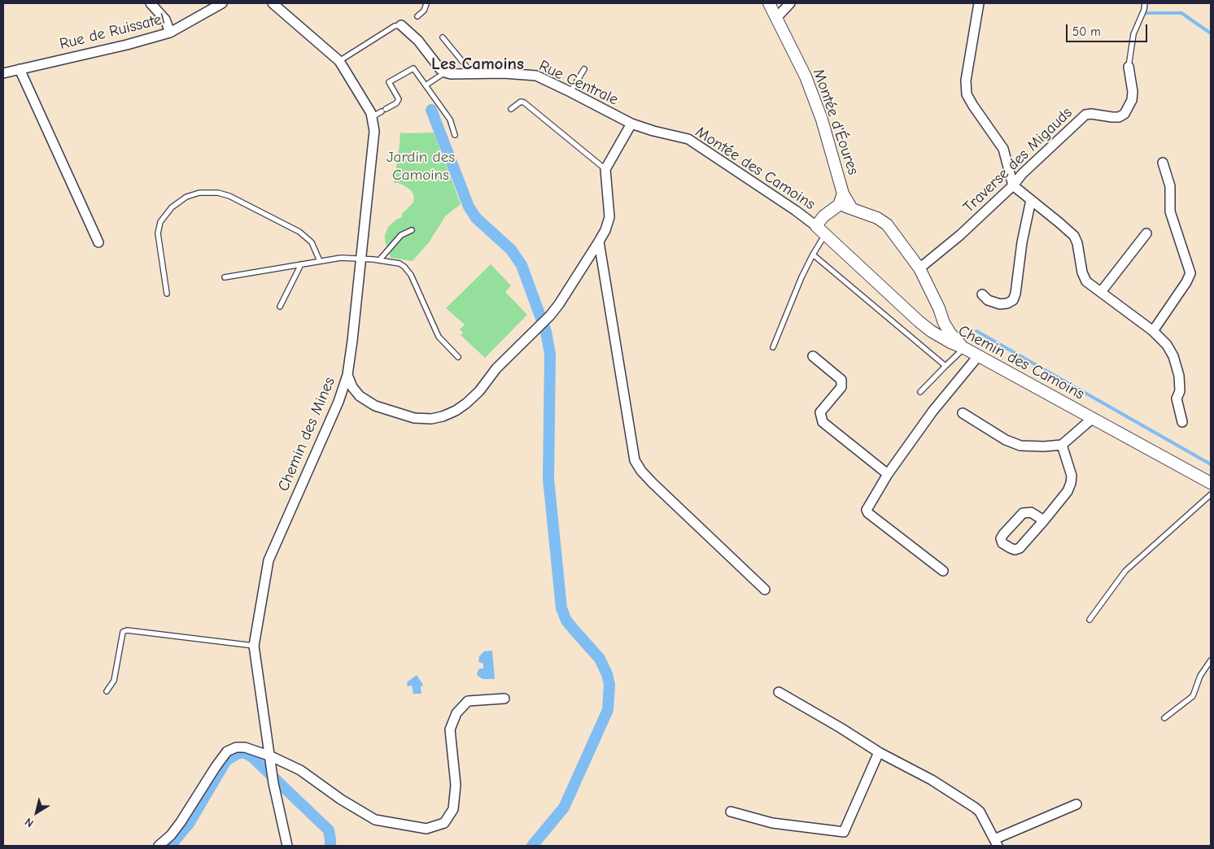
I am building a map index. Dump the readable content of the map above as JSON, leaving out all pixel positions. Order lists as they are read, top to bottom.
{
  "streets": {
    "street": [
      "Rue de Ruissatel",
      "Rue Centrale",
      "Montée d'Éoures",
      "Traverse des Migauds",
      "Montée des Camoins",
      "Chemin des Camoins",
      "Chemin des Mines"
    ]
  },
  "crossings": [
    ["Rue Centrale", "Montée des Camoins"],
    ["Montée des Camoins", "Chemin des Camoins"]
  ],
  "districts": ["Les Camoins"],
  "parks": ["Jardin des Camoins"],
  "scale_bar": "50 m",
  "north": "bottom left"
}
